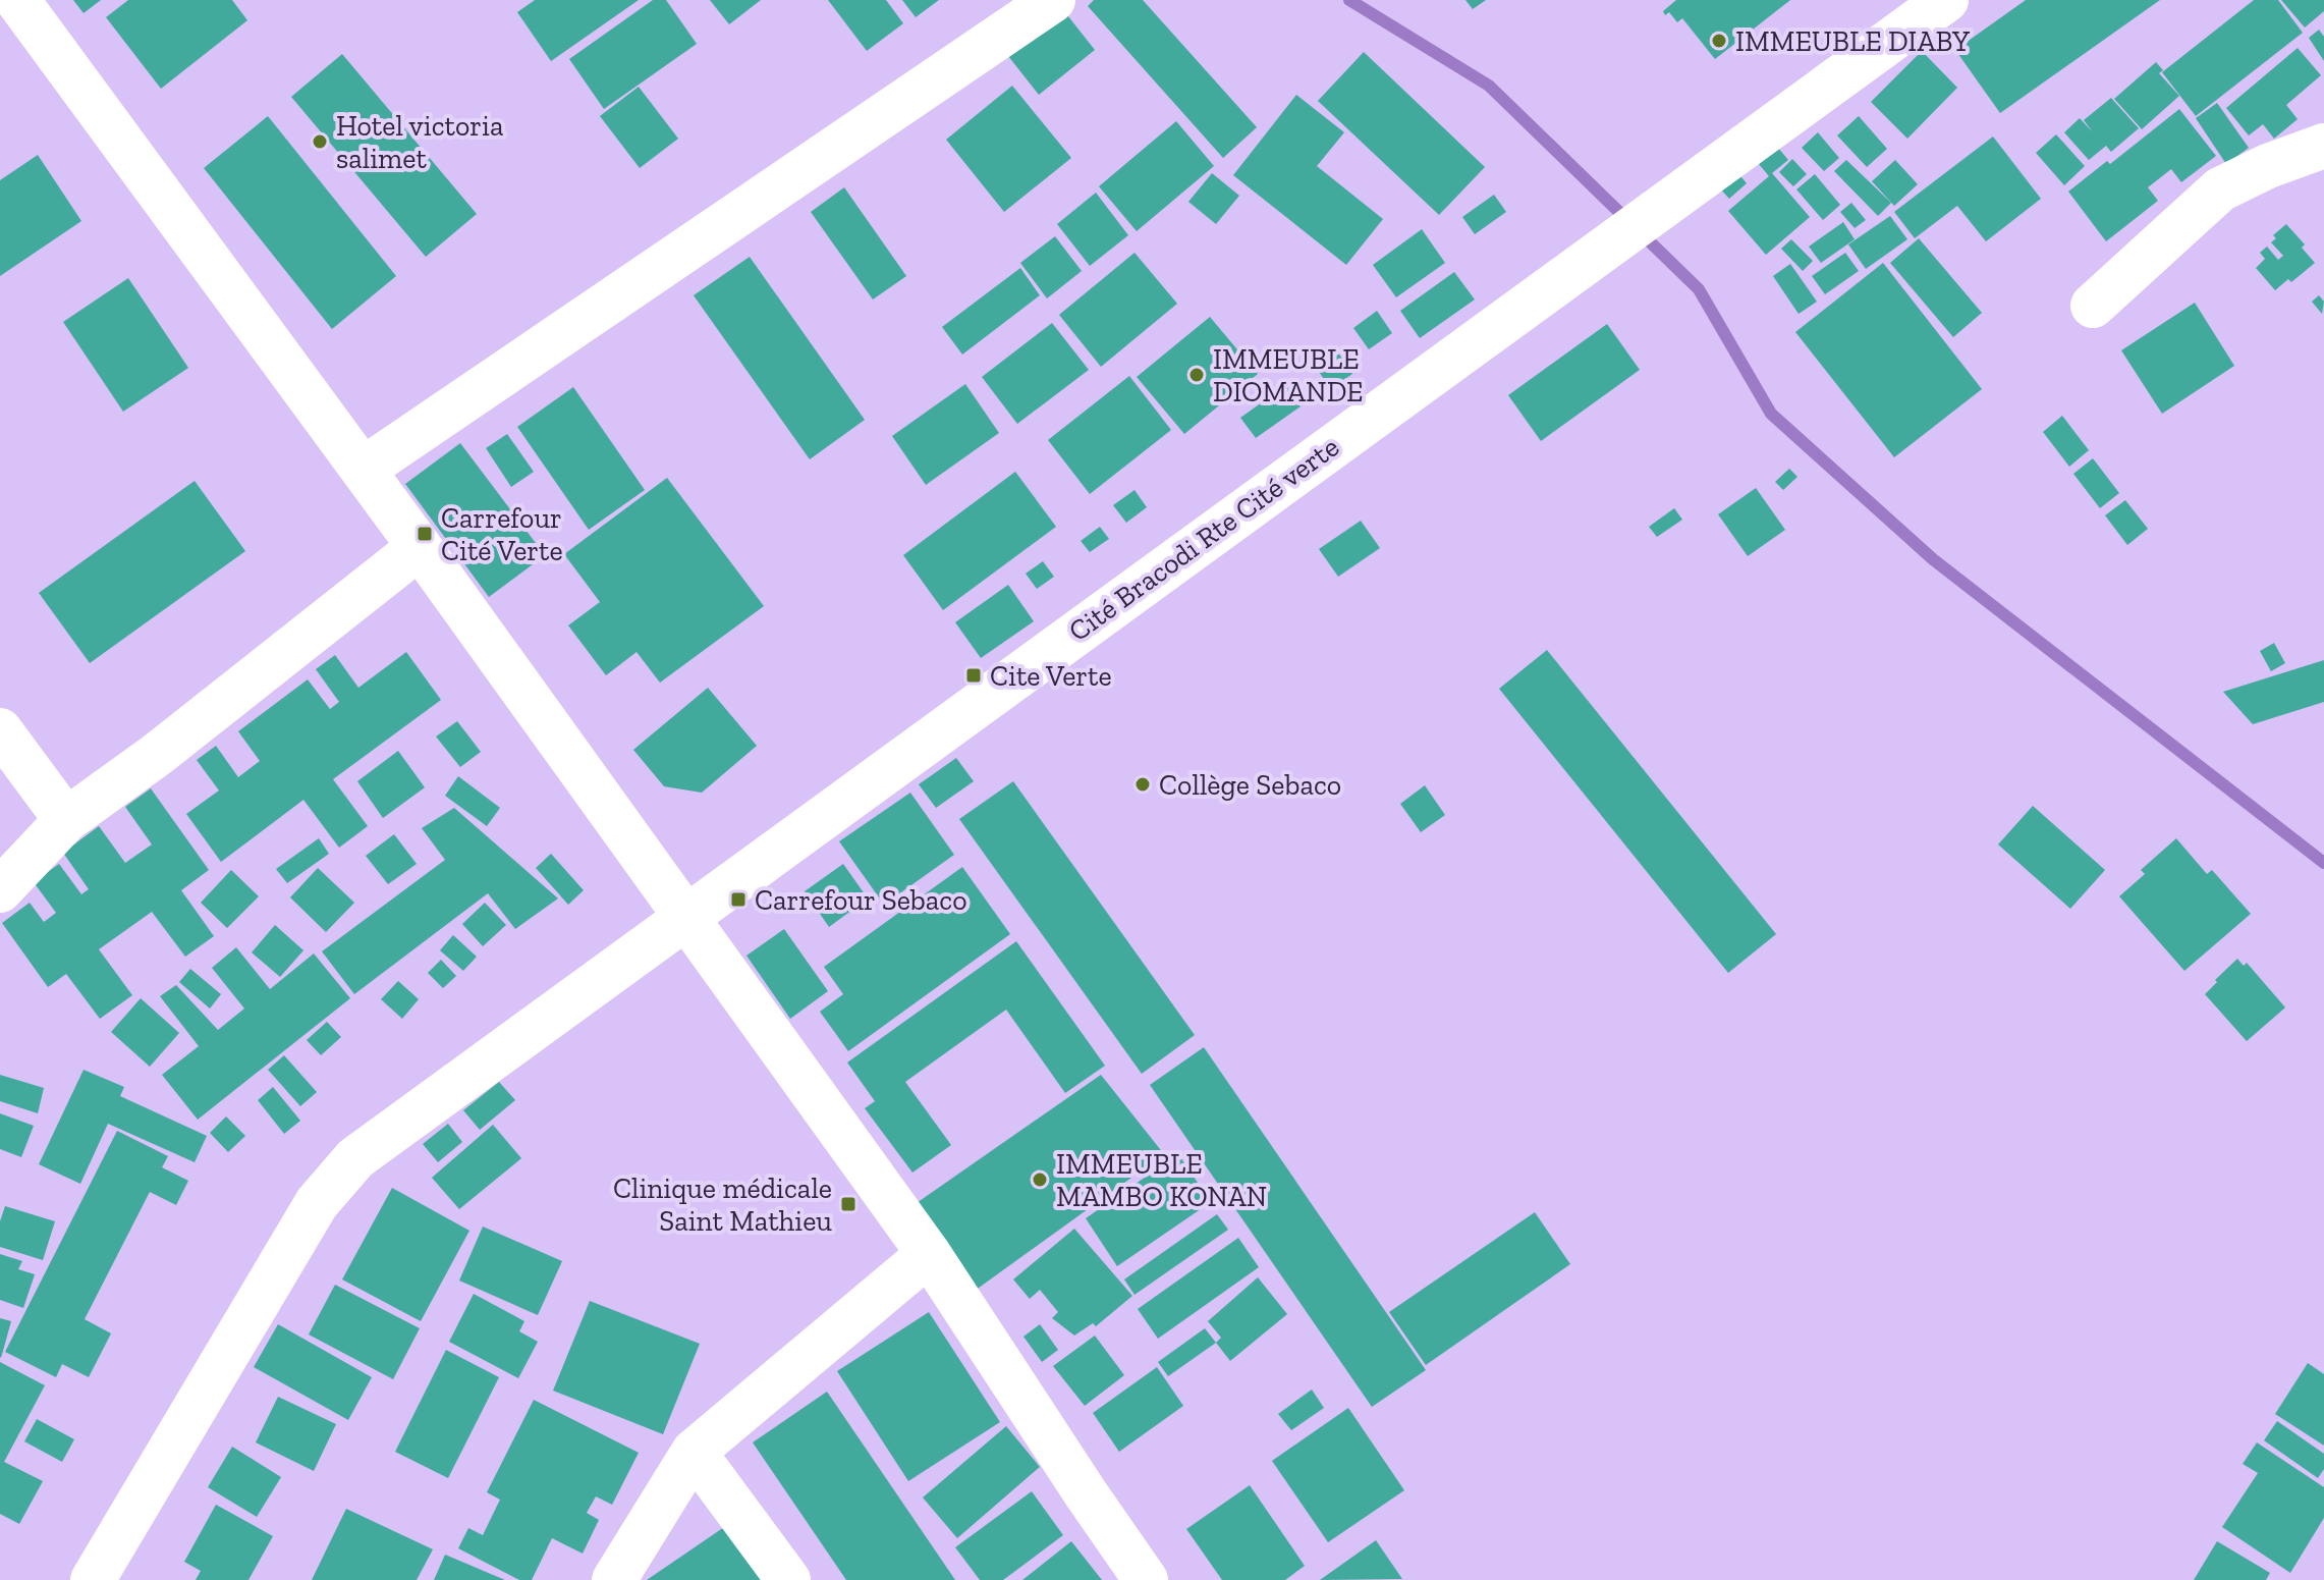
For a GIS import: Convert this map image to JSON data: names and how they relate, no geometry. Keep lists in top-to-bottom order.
{
  "streets": {
    "street": ["Cité Bracodi Rte Cité verte"]
  },
  "places": {
    "other": [
      "IMMEUBLE DIABY",
      "Hotel victoria salimet",
      "IMMEUBLE DIOMANDE",
      "Collège Sebaco",
      "IMMEUBLE MAMBO KONAN"
    ],
    "transit": [
      "Carrefour Cité Verte",
      "Cite Verte",
      "Carrefour Sebaco",
      "Clinique médicale Saint Mathieu"
    ]
  }
}
